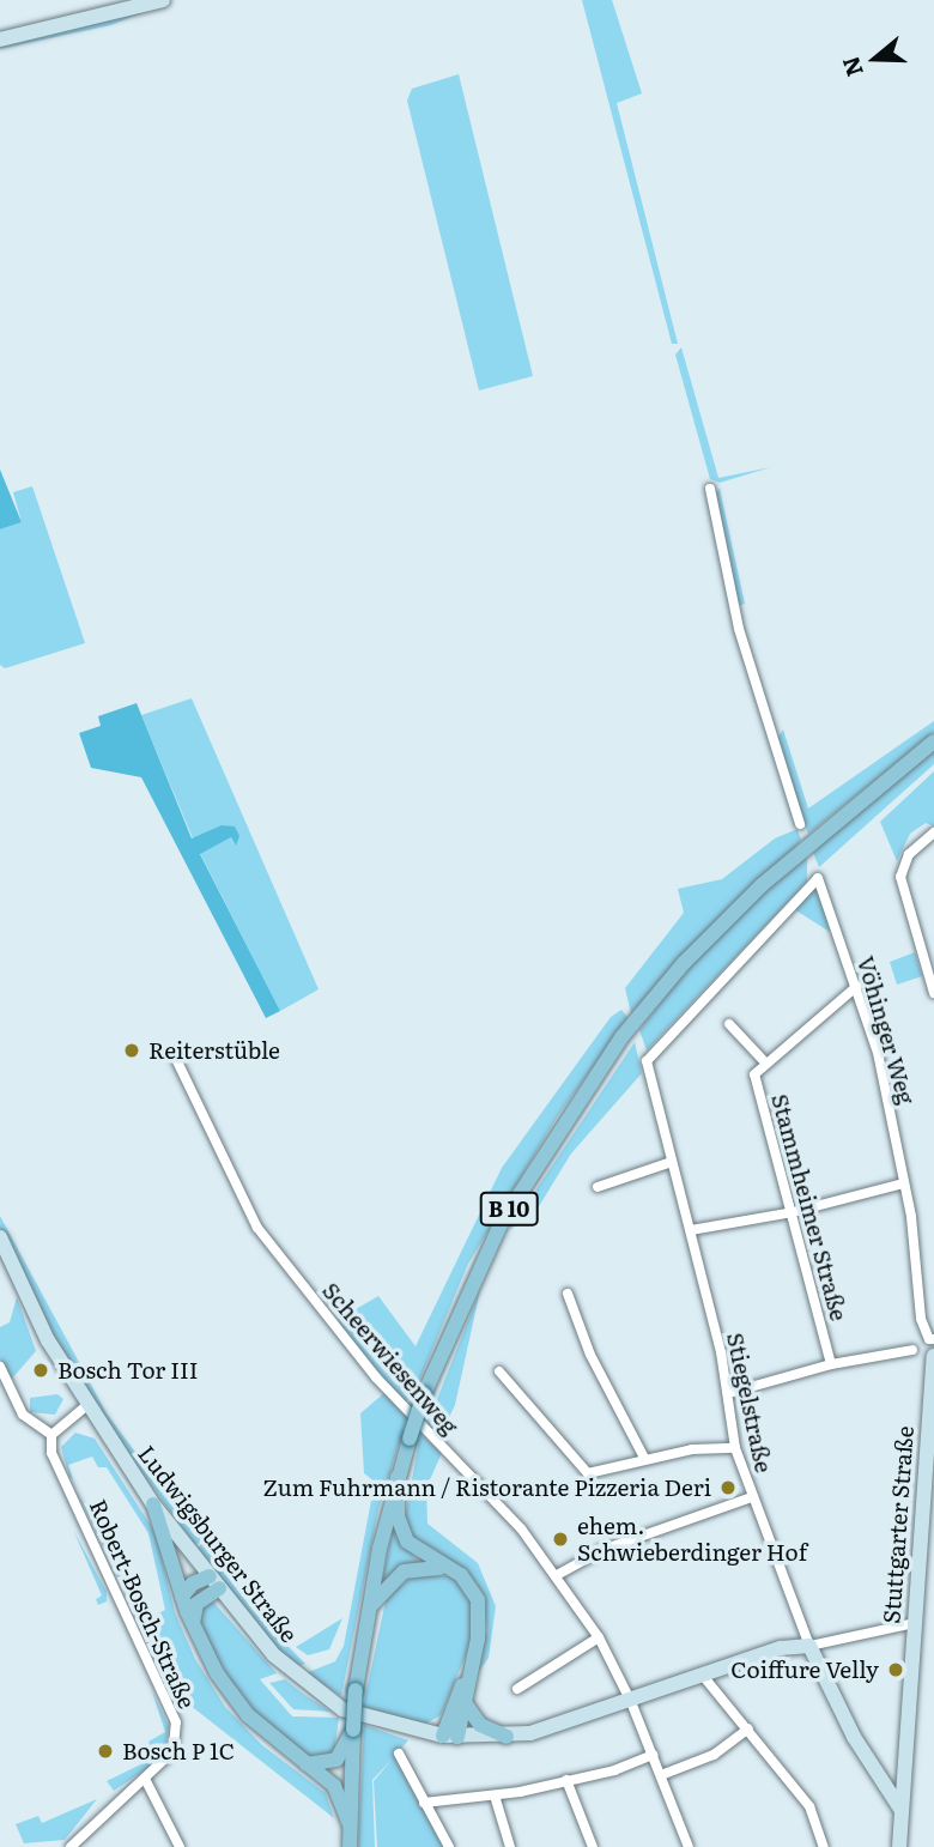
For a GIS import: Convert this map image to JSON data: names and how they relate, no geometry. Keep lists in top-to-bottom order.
{
  "streets": {
    "main road": ["B 10"],
    "street": [
      "Vöhinger Weg",
      "Stammheimer Straße",
      "Scheerwiesenweg",
      "Stiegelstraße",
      "Stuttgarter Straße",
      "Ludwigsburger Straße",
      "Robert-Bosch-Straße"
    ]
  },
  "crossings": [
    ["Vöhinger Weg", "Stammheimer Straße"],
    ["Vöhinger Weg", "Stiegelstraße"],
    ["Scheerwiesenweg", "Ludwigsburger Straße"],
    ["Stiegelstraße", "Ludwigsburger Straße"]
  ],
  "places": [
    "Reiterstüble",
    "Bosch Tor III",
    "Zum Fuhrmann / Ristorante Pizzeria Deri",
    "ehem. Schwieberdinger Hof",
    "Coiffure Velly",
    "Bosch P 1C"
  ],
  "north": "left"
}
